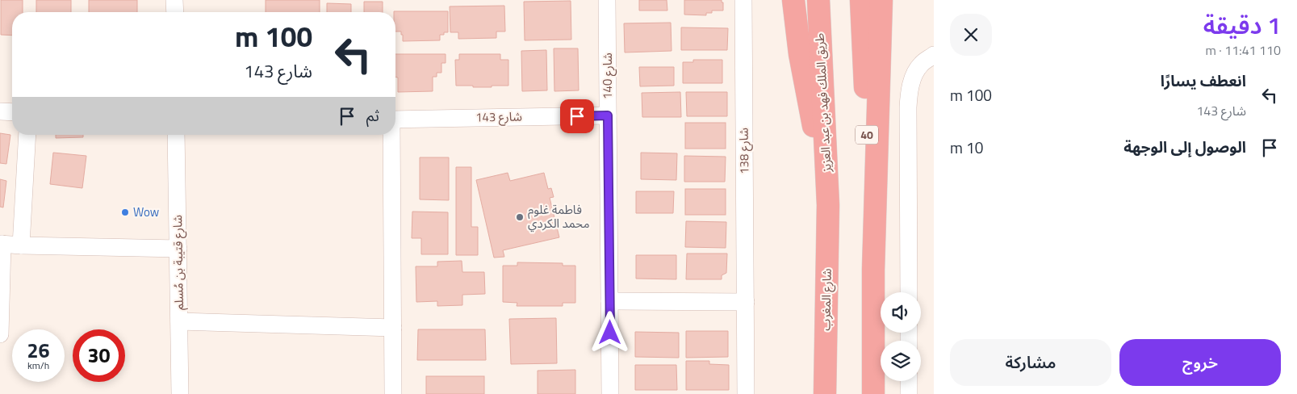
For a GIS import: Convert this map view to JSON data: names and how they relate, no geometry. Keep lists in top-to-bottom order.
{
  "streets": {
    "highway": ["طريق الملك فهد بن عبد العزيز", "40", "شارع المغرب"],
    "street": [
      "شارع 140",
      "شارع 143",
      "شارع 138",
      "شارع قتيبة بن مُسلم"
    ]
  },
  "crossings": [
    ["شارع 140", "شارع 143"],
    ["طريق الملك فهد بن عبد العزيز", "شارع المغرب"]
  ],
  "places": ["Wow", "فاطمة غلوم محمد الكردي"],
  "page": {
    "heading": ["1 دقيقة", "110 m · 11:41"],
    "turn": ["100 m", "شارع 143"],
    "list": [
      {
        "name": "انعطف يسارًا",
        "note": "شارع 143",
        "value": "100 m"
      },
      {
        "name": "الوصول إلى الوجهة",
        "value": "10 m"
      }
    ],
    "then": "ثم",
    "speed": "26 km/h",
    "limit": "30",
    "buttons": ["خروج", "مشاركة"]
  }
}
